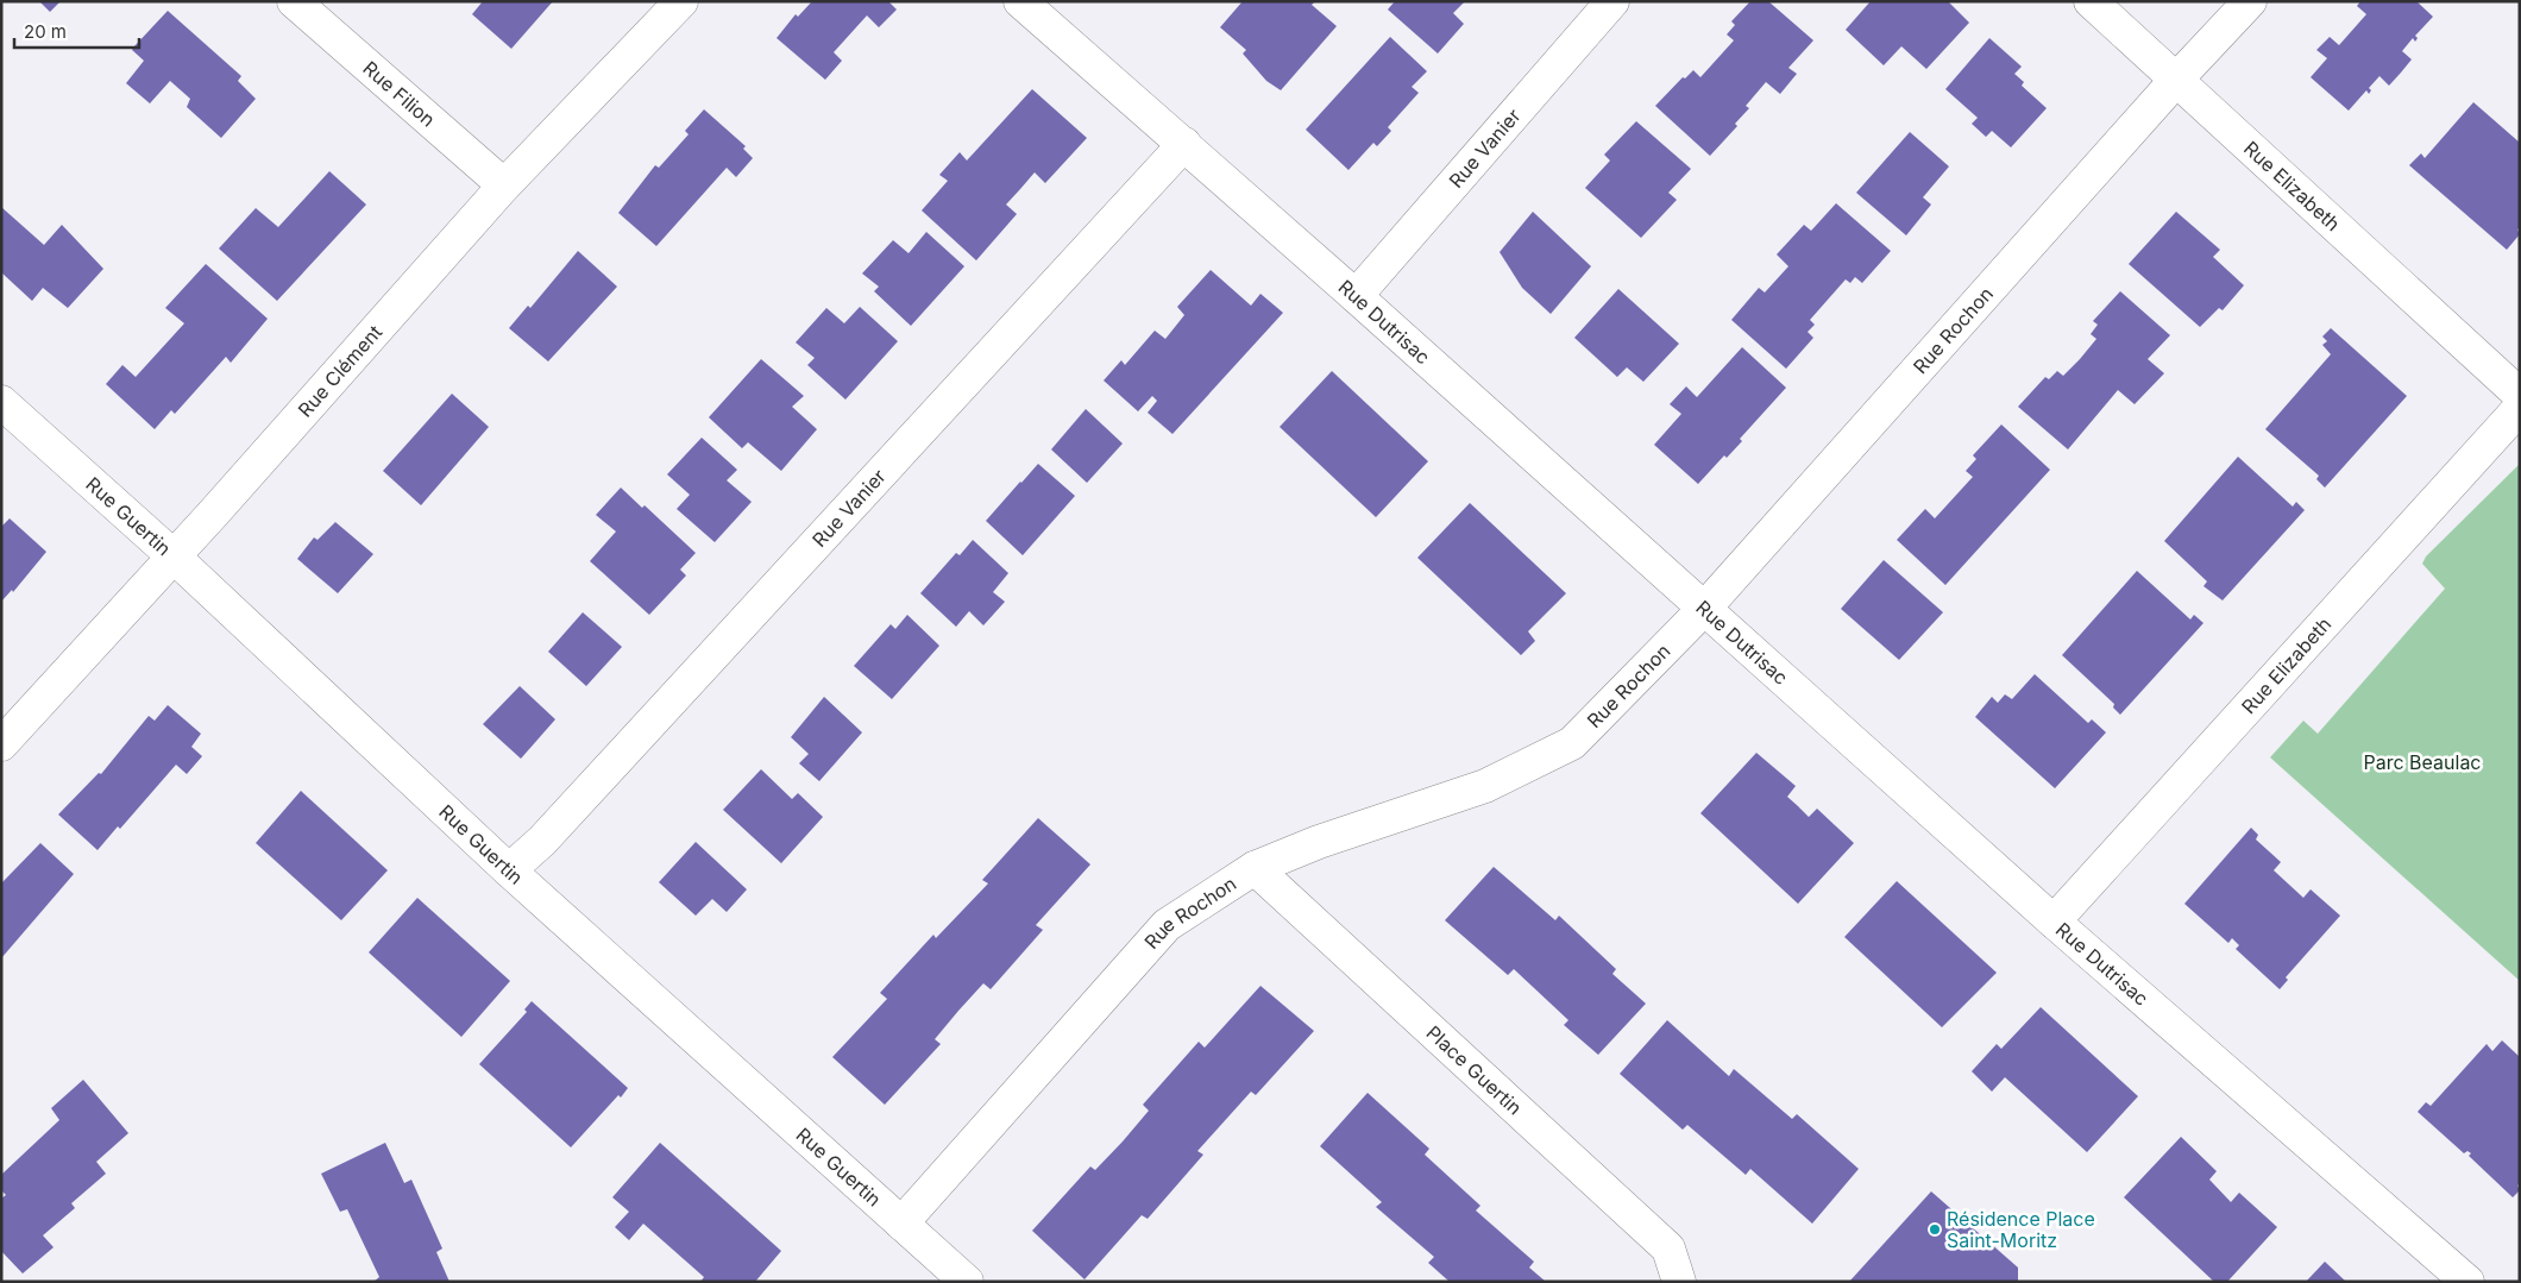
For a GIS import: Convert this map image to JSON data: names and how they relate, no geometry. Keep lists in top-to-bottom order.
{
  "streets": {
    "street": [
      "Rue Filion",
      "Rue Vanier",
      "Rue Elizabeth",
      "Rue Dutrisac",
      "Rue Rochon",
      "Rue Clément",
      "Rue Guertin",
      "Place Guertin"
    ]
  },
  "crossings": [
    ["Rue Filion", "Rue Clément"],
    ["Rue Vanier", "Rue Dutrisac"],
    ["Rue Vanier", "Rue Guertin"],
    ["Rue Elizabeth", "Rue Dutrisac"],
    ["Rue Elizabeth", "Rue Rochon"],
    ["Rue Dutrisac", "Rue Rochon"],
    ["Rue Rochon", "Rue Guertin"],
    ["Rue Rochon", "Place Guertin"],
    ["Rue Clément", "Rue Guertin"]
  ],
  "parks": ["Parc Beaulac"],
  "places": ["Résidence Place Saint-Moritz"],
  "scale_bar": "20 m"
}
